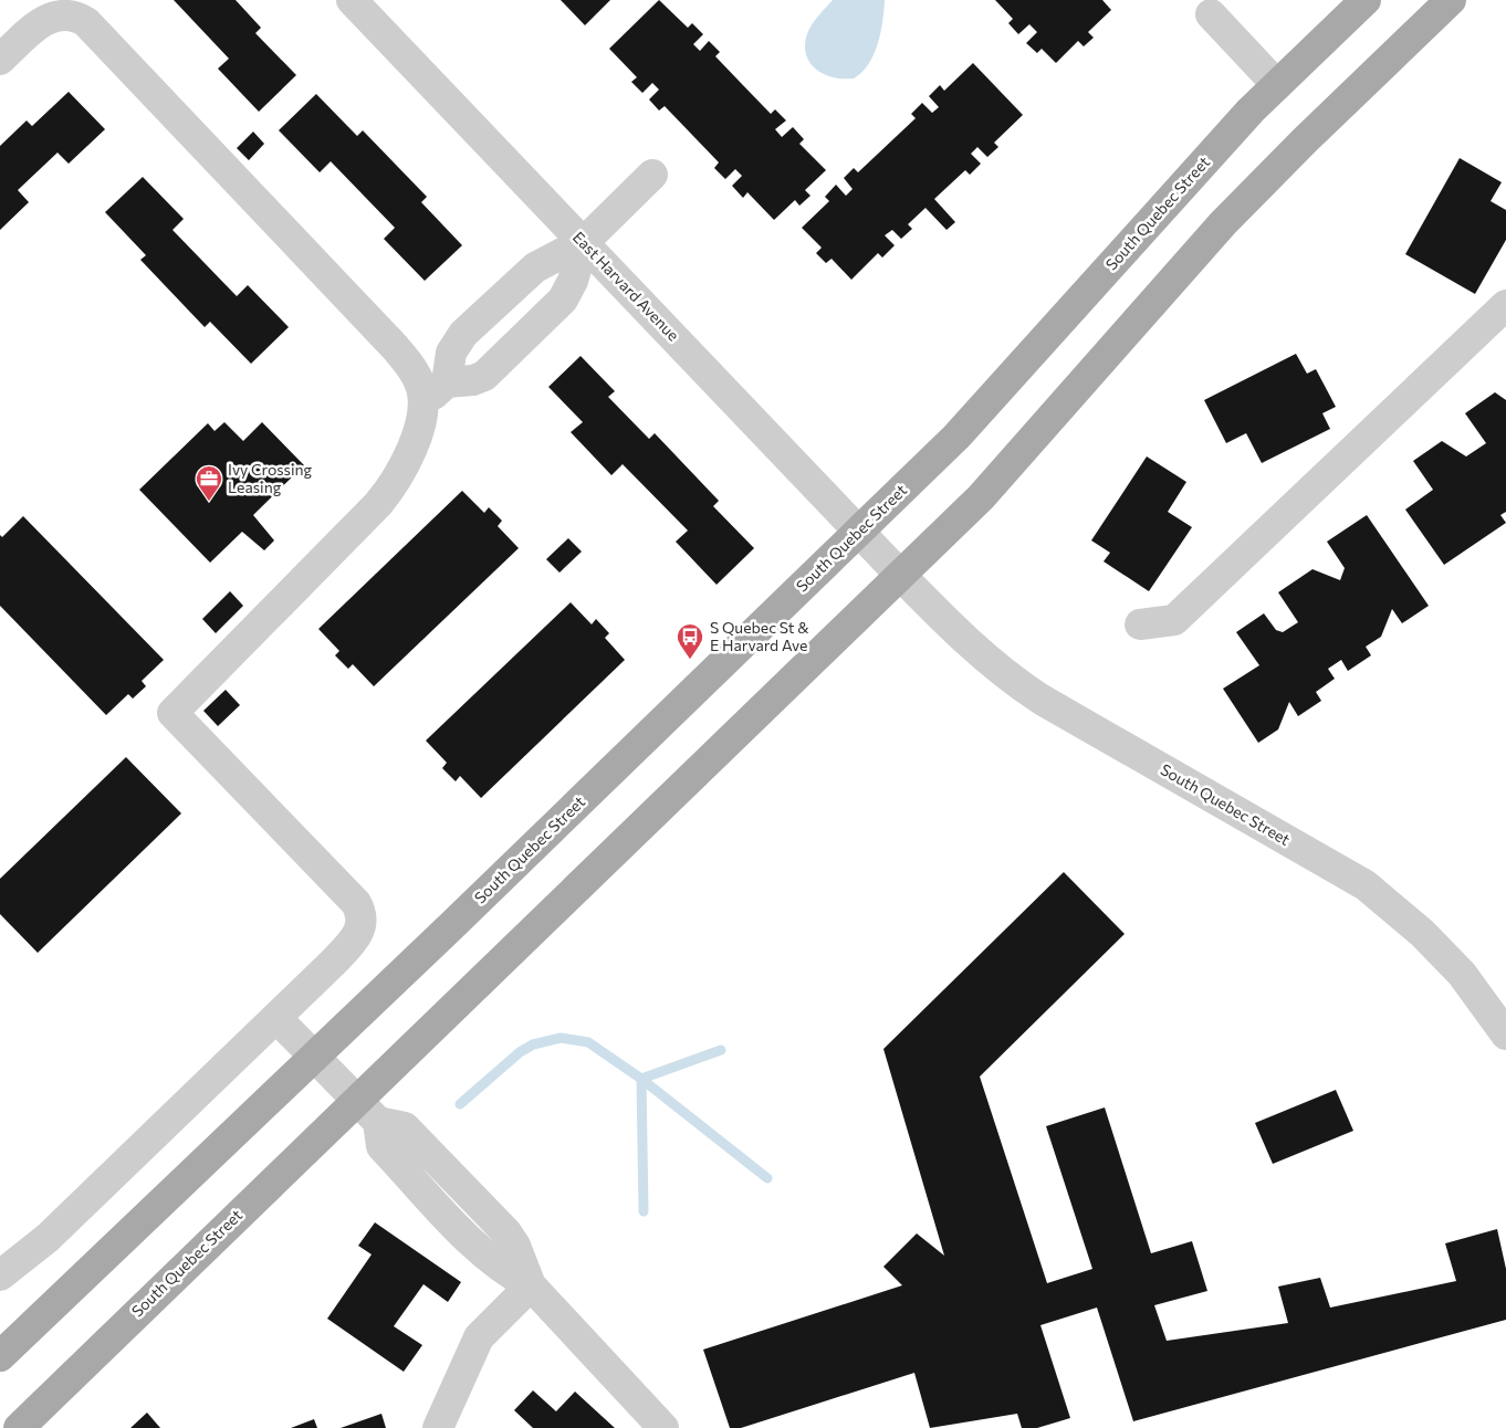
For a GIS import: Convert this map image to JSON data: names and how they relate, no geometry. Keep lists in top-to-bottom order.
{
  "streets": {
    "main road": ["South Quebec Street"],
    "street": ["East Harvard Avenue"]
  },
  "crossings": [
    ["South Quebec Street", "East Harvard Avenue"]
  ],
  "places": {
    "office": ["Ivy Crossing Leasing"],
    "bus stop": ["S Quebec St & E Harvard Ave"]
  }
}
